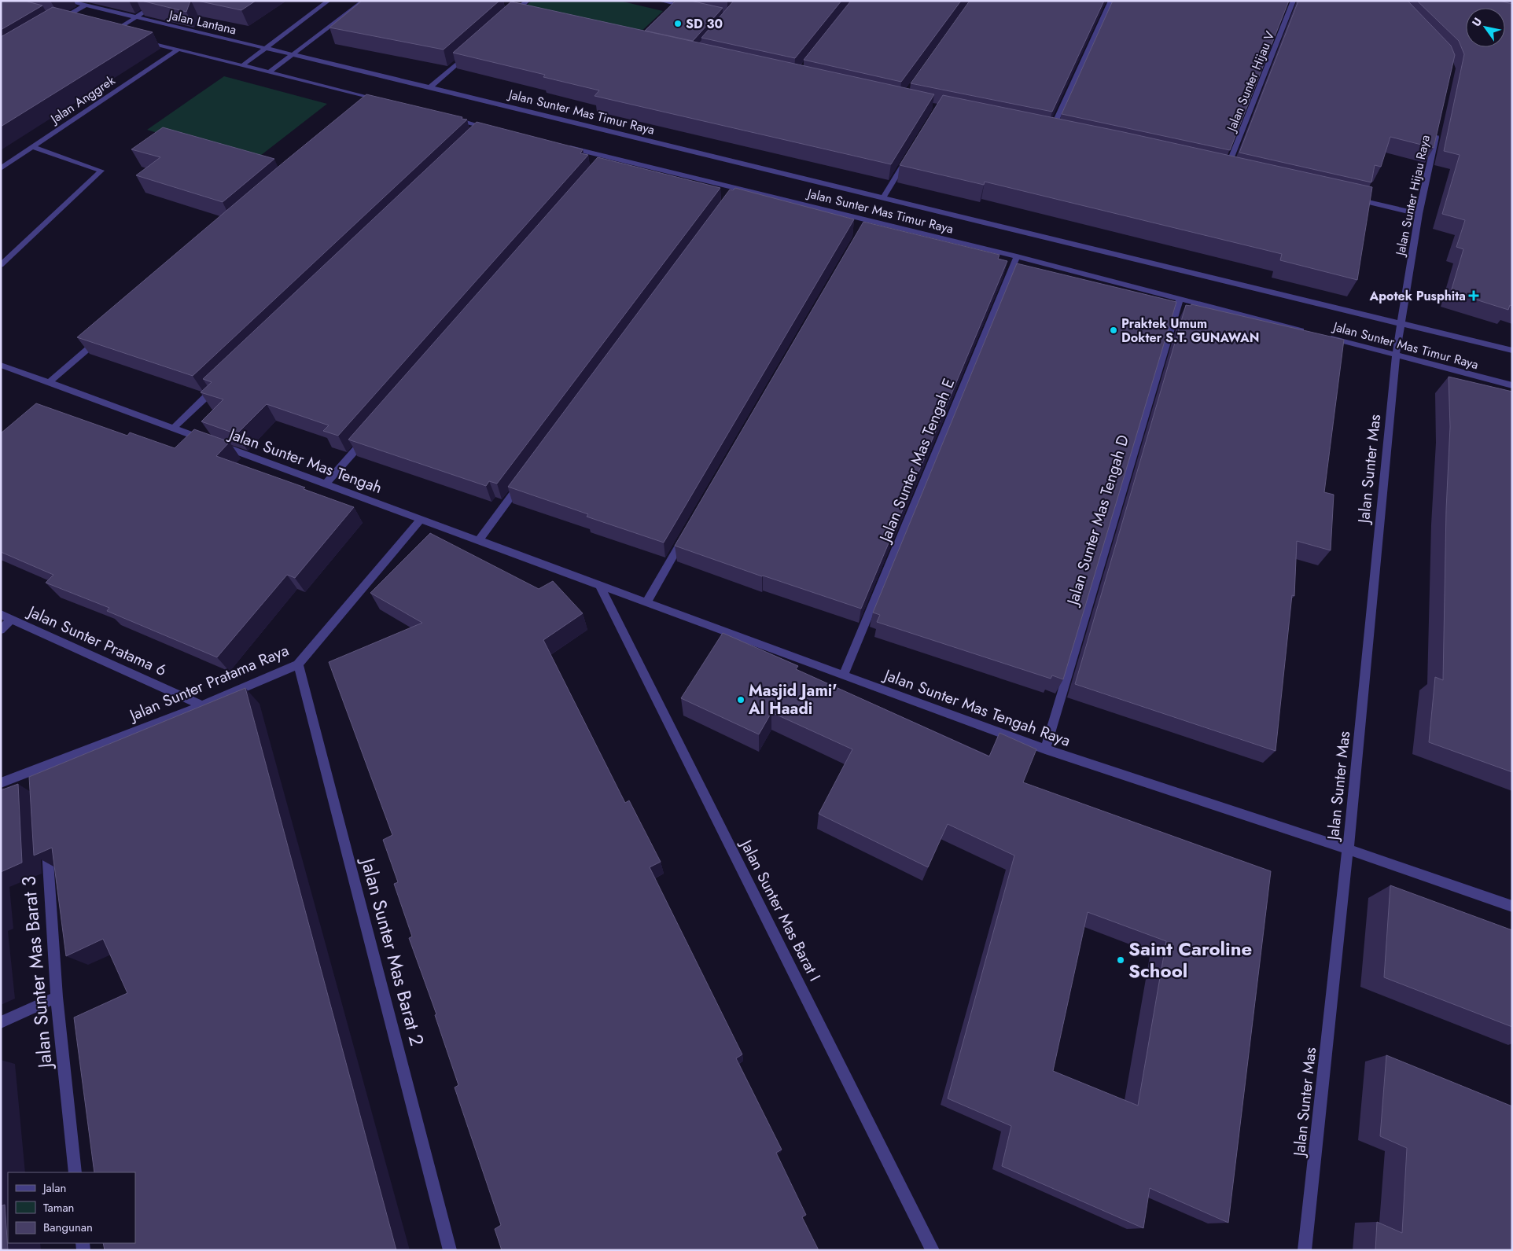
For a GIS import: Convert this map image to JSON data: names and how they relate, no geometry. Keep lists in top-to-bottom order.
{
  "streets": {
    "street": [
      "Jalan Lantana",
      "Jalan Sunter Hijau V",
      "Jalan Anggrek",
      "Jalan Sunter Mas Timur Raya",
      "Jalan Sunter Hijau Raya",
      "Jalan Sunter Mas Tengah E",
      "Jalan Sunter Mas Tengah",
      "Jalan Sunter Mas",
      "Jalan Sunter Mas Tengah D",
      "Jalan Sunter Pratama 6",
      "Jalan Sunter Pratama Raya",
      "Jalan Sunter Mas Tengah Raya",
      "Jalan Sunter Mas Barat I",
      "Jalan Sunter Mas Barat 2",
      "Jalan Sunter Mas Barat 3"
    ]
  },
  "crossings": [
    ["Jalan Lantana", "Jalan Sunter Mas Timur Raya"],
    ["Jalan Sunter Mas Timur Raya", "Jalan Sunter Hijau Raya"],
    ["Jalan Sunter Mas Timur Raya", "Jalan Sunter Mas Tengah E"],
    ["Jalan Sunter Mas Timur Raya", "Jalan Sunter Mas"],
    ["Jalan Sunter Mas Timur Raya", "Jalan Sunter Mas Tengah D"],
    ["Jalan Sunter Hijau Raya", "Jalan Sunter Mas"],
    ["Jalan Sunter Mas Tengah E", "Jalan Sunter Mas Tengah Raya"],
    ["Jalan Sunter Mas Tengah", "Jalan Sunter Pratama Raya"],
    ["Jalan Sunter Mas Tengah", "Jalan Sunter Mas Tengah Raya"],
    ["Jalan Sunter Mas Tengah", "Jalan Sunter Mas Barat I"],
    ["Jalan Sunter Mas", "Jalan Sunter Mas Tengah Raya"],
    ["Jalan Sunter Mas Tengah D", "Jalan Sunter Mas Tengah Raya"],
    ["Jalan Sunter Pratama 6", "Jalan Sunter Pratama Raya"],
    ["Jalan Sunter Pratama Raya", "Jalan Sunter Mas Barat 2"],
    ["Jalan Sunter Mas Tengah Raya", "Jalan Sunter Mas Barat I"]
  ],
  "places": {
    "other": [
      "SD 30",
      "Praktek Umum Dokter S.T. GUNAWAN",
      "Masjid Jami' Al Haadi",
      "Saint Caroline School"
    ],
    "health": ["Apotek Pusphita"]
  },
  "legend": ["Jalan", "Taman", "Bangunan"],
  "north": "top left"
}
